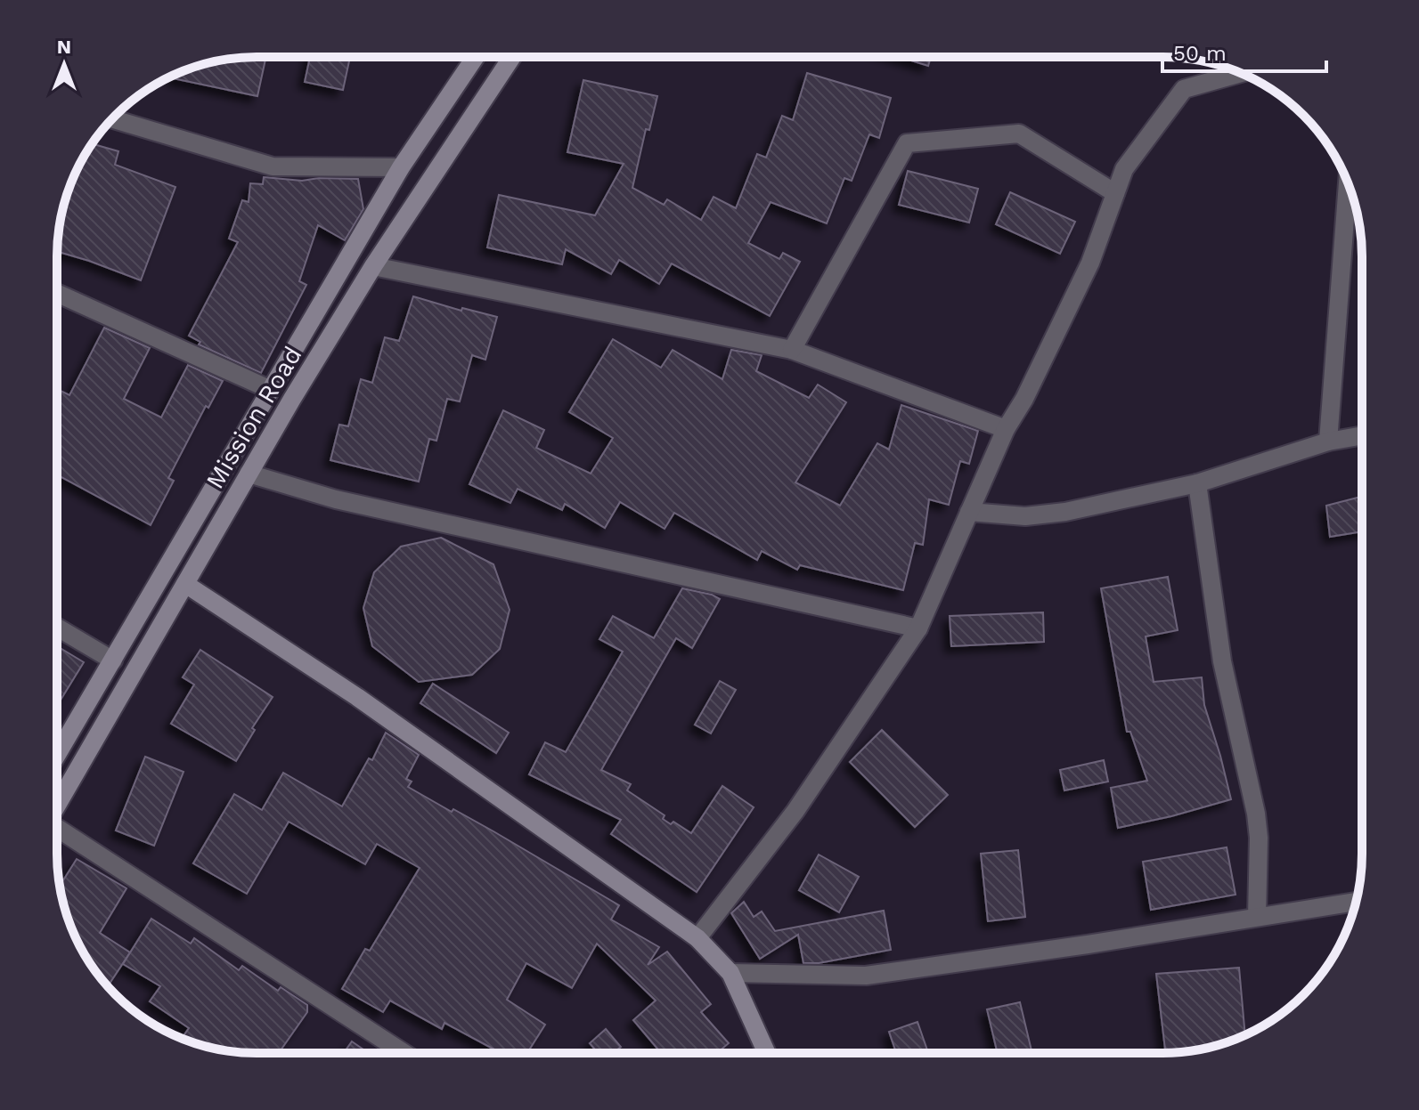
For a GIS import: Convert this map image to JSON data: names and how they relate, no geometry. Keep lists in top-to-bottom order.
{
  "streets": {
    "street": ["Mission Road"]
  },
  "scale_bar": "50 m",
  "north": "top"
}
